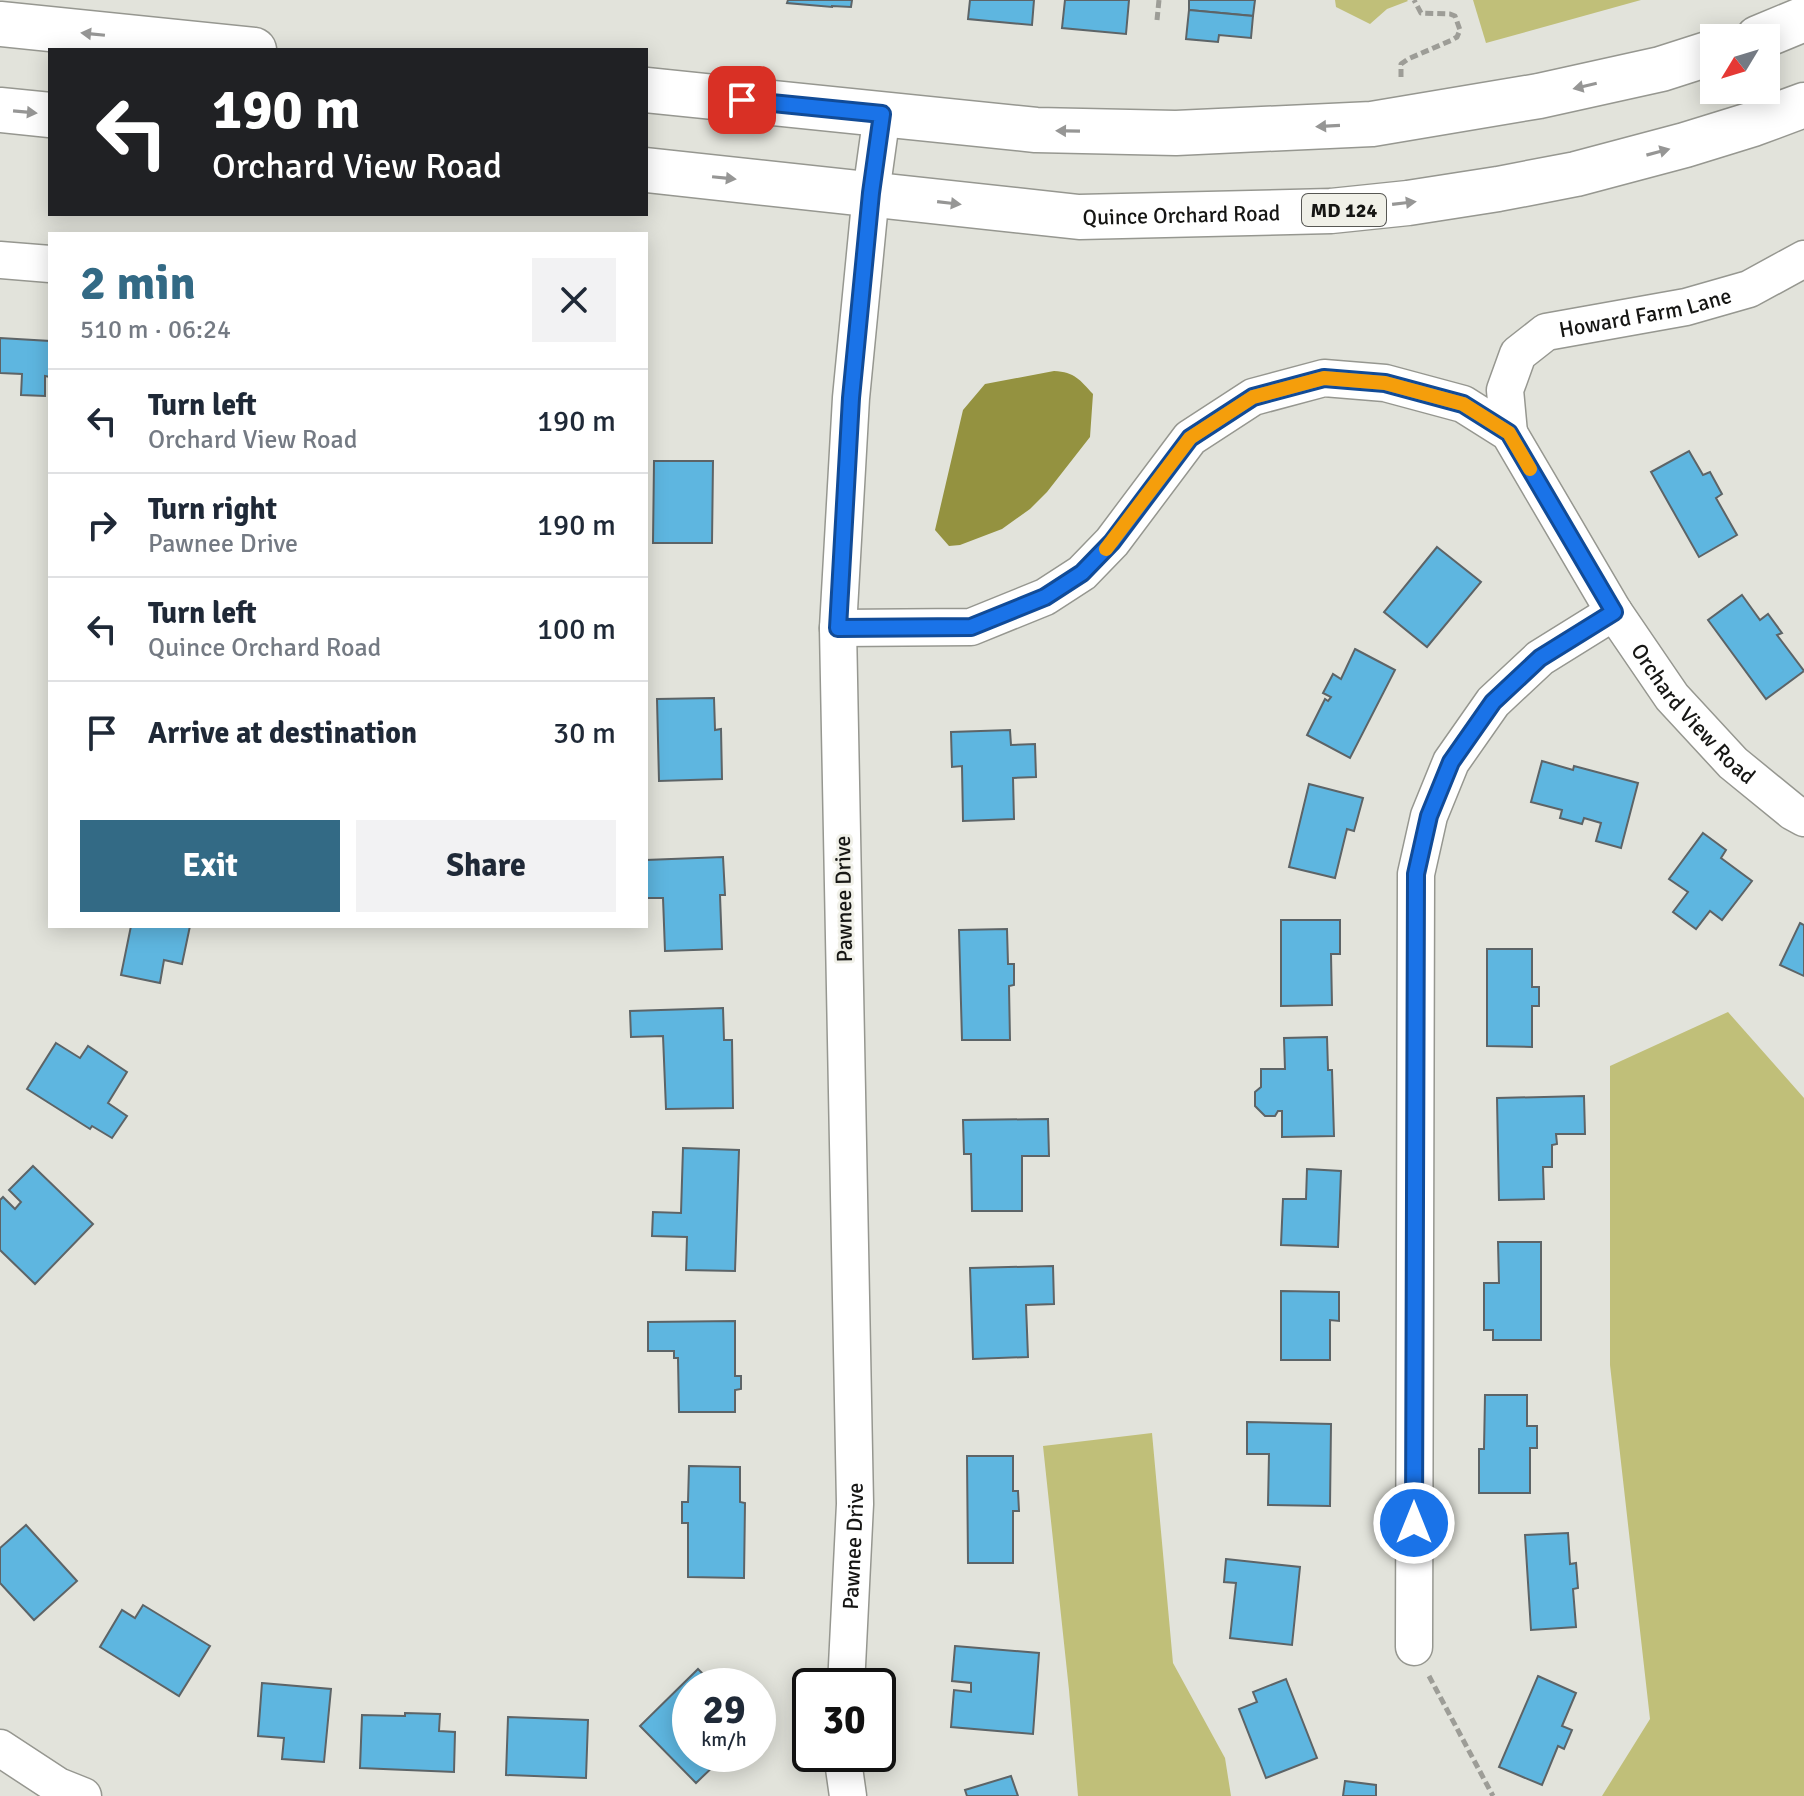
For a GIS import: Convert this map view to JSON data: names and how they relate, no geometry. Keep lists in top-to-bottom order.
{
  "streets": {
    "main road": ["MD 124", "Quince Orchard Road"],
    "street": ["Howard Farm Lane", "Orchard View Road", "Pawnee Drive"]
  },
  "crossings": [
    ["Quince Orchard Road", "Pawnee Drive"],
    ["Howard Farm Lane", "Orchard View Road"],
    ["Orchard View Road", "Pawnee Drive"]
  ],
  "north": "bottom left",
  "page": {
    "turn": ["190 m", "Orchard View Road"],
    "heading": ["2 min", "510 m · 06:24"],
    "list": [
      {
        "name": "Turn left",
        "note": "Orchard View Road",
        "value": "190 m"
      },
      {
        "name": "Turn right",
        "note": "Pawnee Drive",
        "value": "190 m"
      },
      {
        "name": "Turn left",
        "note": "Quince Orchard Road",
        "value": "100 m"
      },
      {
        "name": "Arrive at destination",
        "value": "30 m"
      }
    ],
    "buttons": ["Exit", "Share"],
    "speed": "29 km/h",
    "limit": "30"
  }
}
